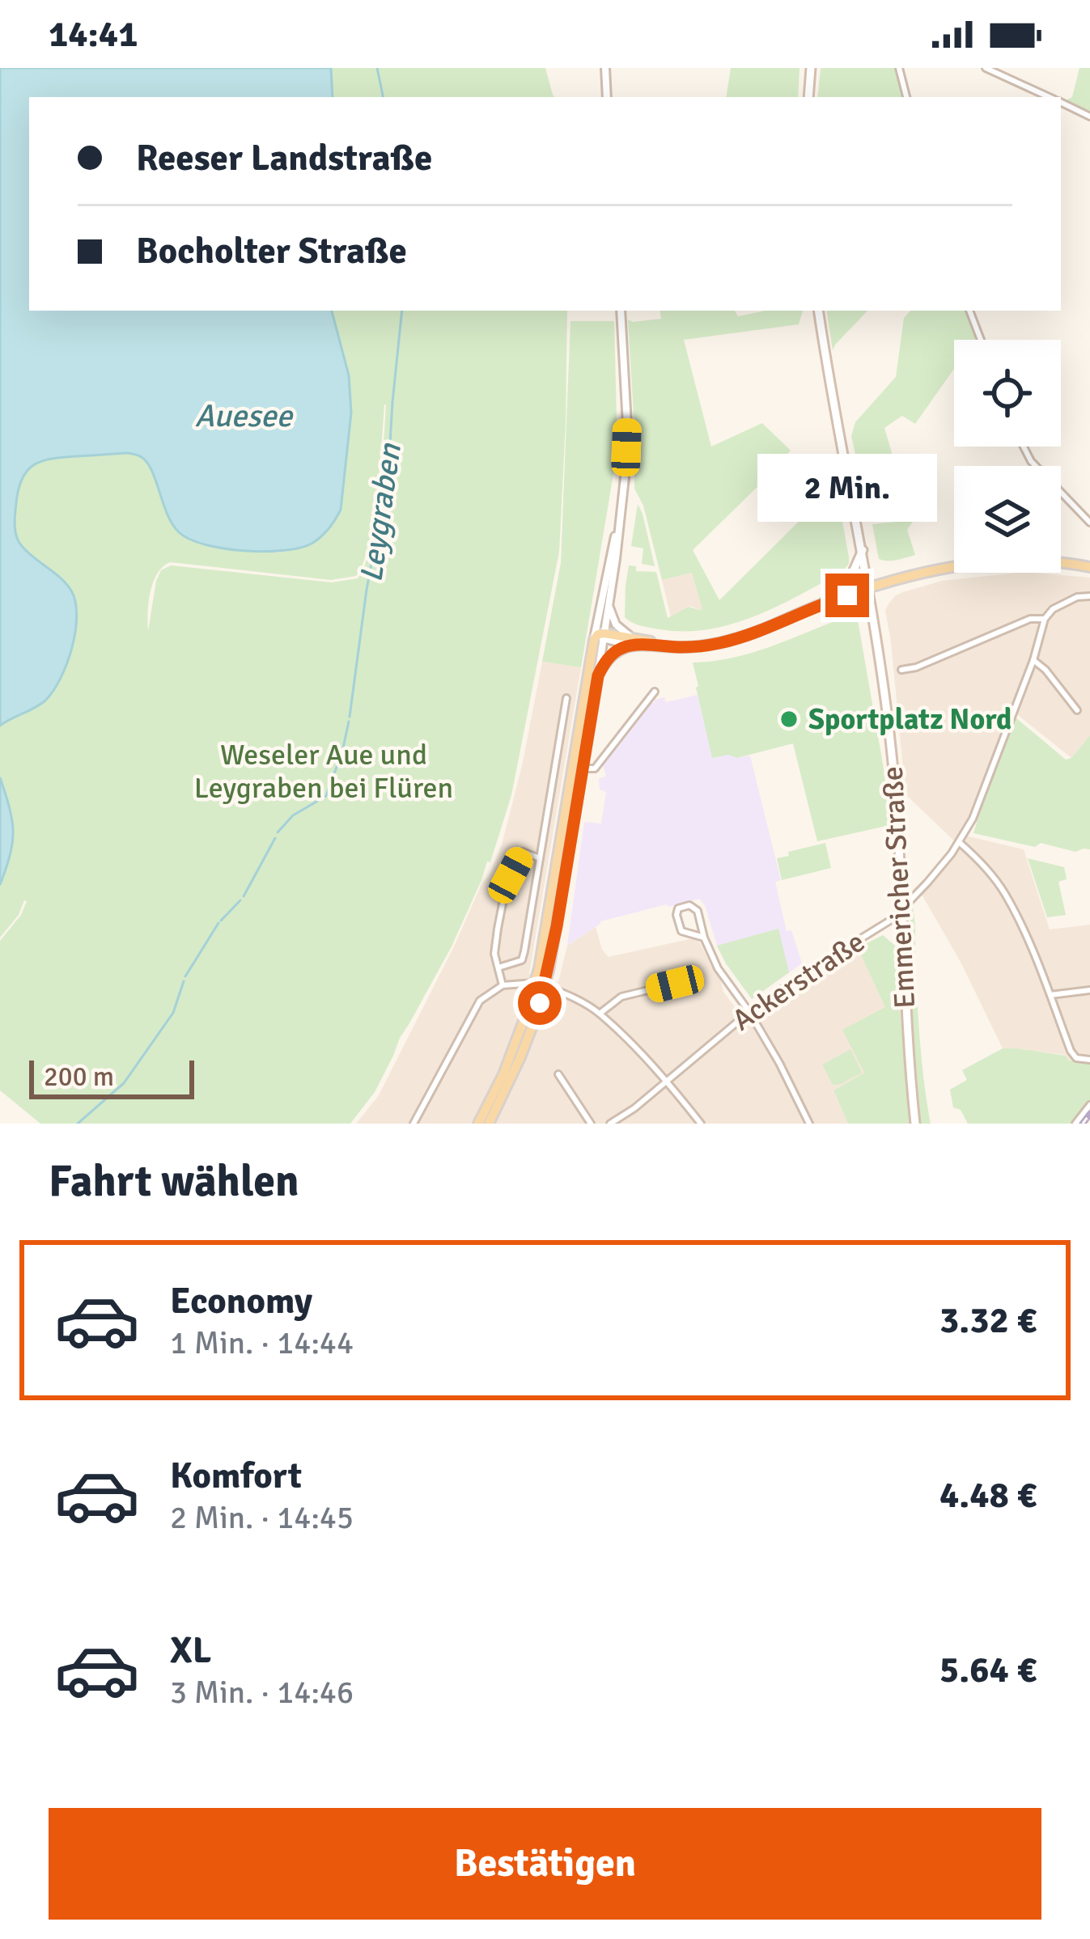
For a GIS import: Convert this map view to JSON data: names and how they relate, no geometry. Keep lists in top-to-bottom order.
{
  "streets": {
    "main road": ["Emmericher Straße"],
    "street": ["Ackerstraße"]
  },
  "crossings": [
    ["Emmericher Straße", "Ackerstraße"]
  ],
  "water": ["Auesee", "Leygraben"],
  "parks": ["Weseler Aue und Leygraben bei Flüren"],
  "places": ["Sportplatz Nord"],
  "scale_bar": "200 m",
  "page": {
    "status": "14:41",
    "banner": ["Reeser Landstraße", "Bocholter Straße"],
    "bubble": "2 Min.",
    "scale": "200 m",
    "heading": "Fahrt wählen",
    "list": [
      {
        "name": "Economy",
        "note": "1 Min. · 14:44",
        "value": "3.32 €"
      },
      {
        "name": "Komfort",
        "note": "2 Min. · 14:45",
        "value": "4.48 €"
      },
      {
        "name": "XL",
        "note": "3 Min. · 14:46",
        "value": "5.64 €"
      }
    ],
    "buttons": "Bestätigen"
  }
}
